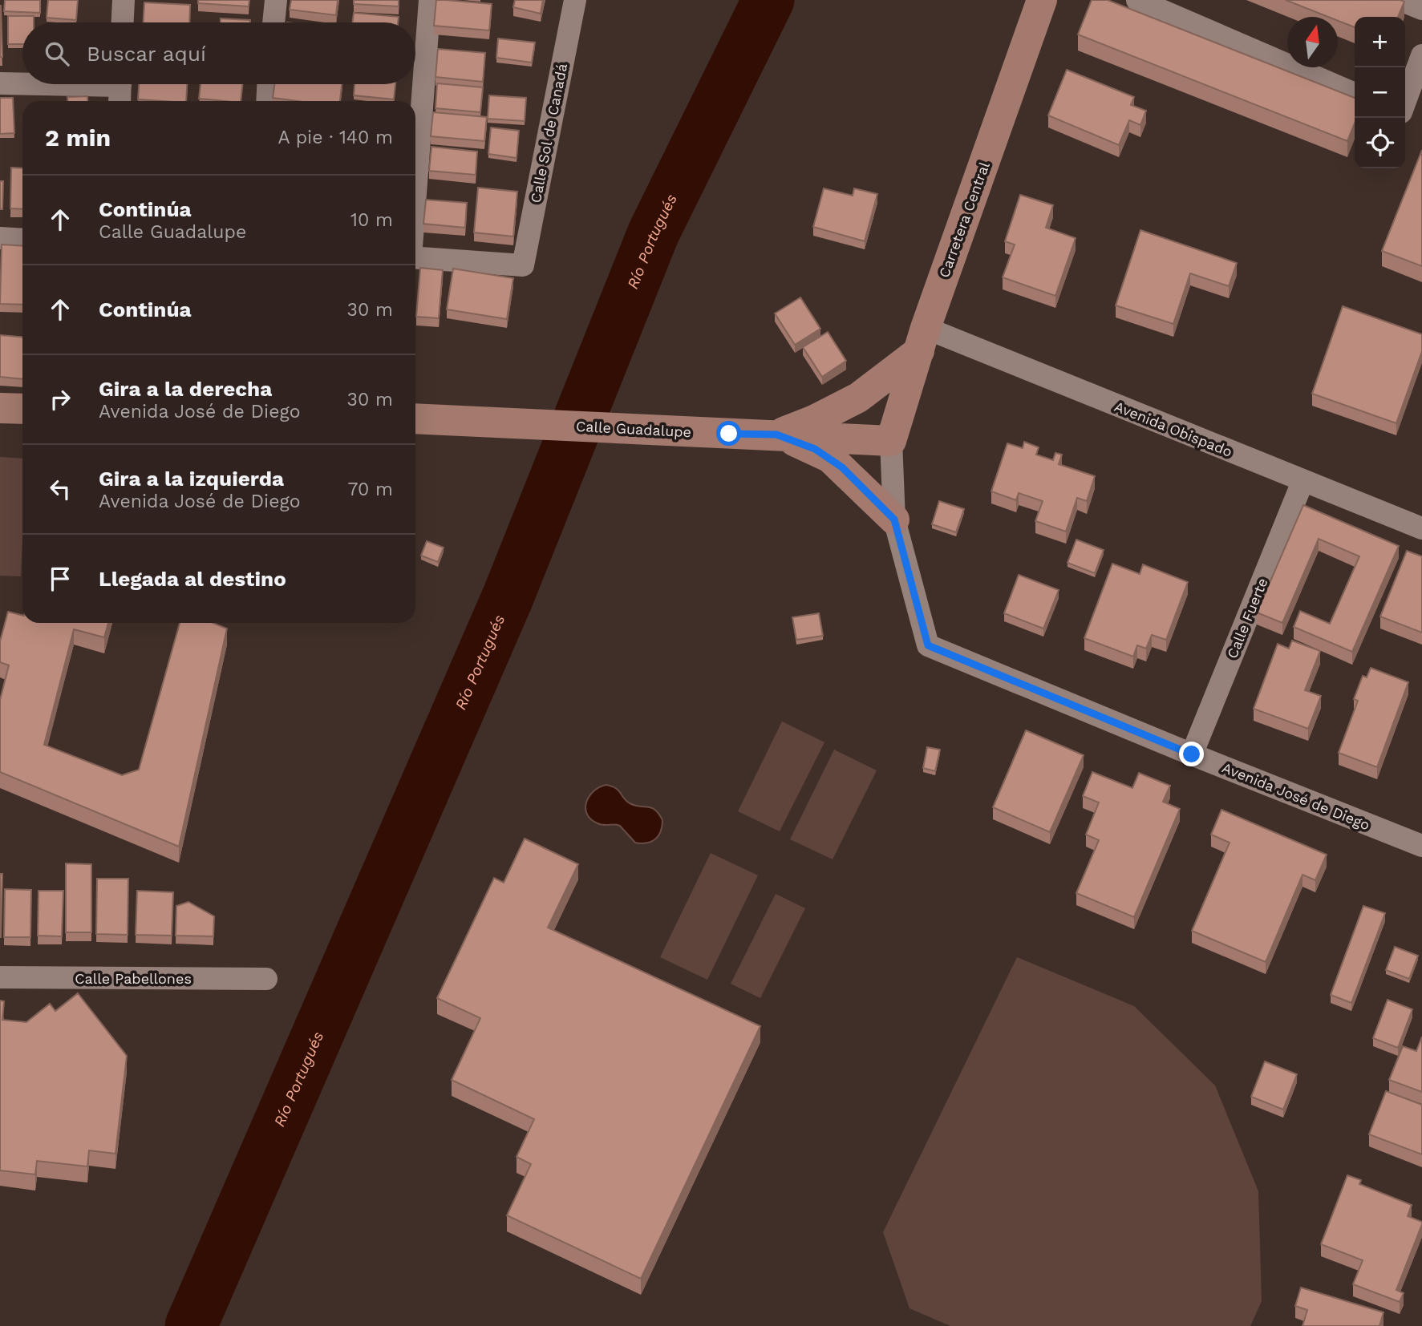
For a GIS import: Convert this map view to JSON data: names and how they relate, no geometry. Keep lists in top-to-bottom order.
{
  "streets": {
    "street": [
      "Calle Sol de Canadá",
      "Carretera Central",
      "Calle Guadalupe",
      "Avenida Obispado",
      "Calle Fuerte",
      "Avenida José de Diego",
      "Calle Pabellones"
    ]
  },
  "crossings": [
    ["Carretera Central", "Calle Guadalupe"],
    ["Carretera Central", "Avenida Obispado"],
    ["Carretera Central", "Avenida José de Diego"],
    ["Calle Guadalupe", "Avenida José de Diego"],
    ["Avenida Obispado", "Calle Fuerte"],
    ["Calle Fuerte", "Avenida José de Diego"]
  ],
  "water": ["Río Portugués"],
  "north": "top",
  "page": {
    "map_buttons": ["+", "−"],
    "search": "Buscar aquí",
    "heading": ["2 min", "A pie · 140 m"],
    "list": [
      ["Continúa", "Calle Guadalupe", "10 m"],
      ["Continúa", "30 m"],
      ["Gira a la derecha", "Avenida José de Diego", "30 m"],
      ["Gira a la izquierda", "Avenida José de Diego", "70 m"],
      "Llegada al destino"
    ]
  }
}
